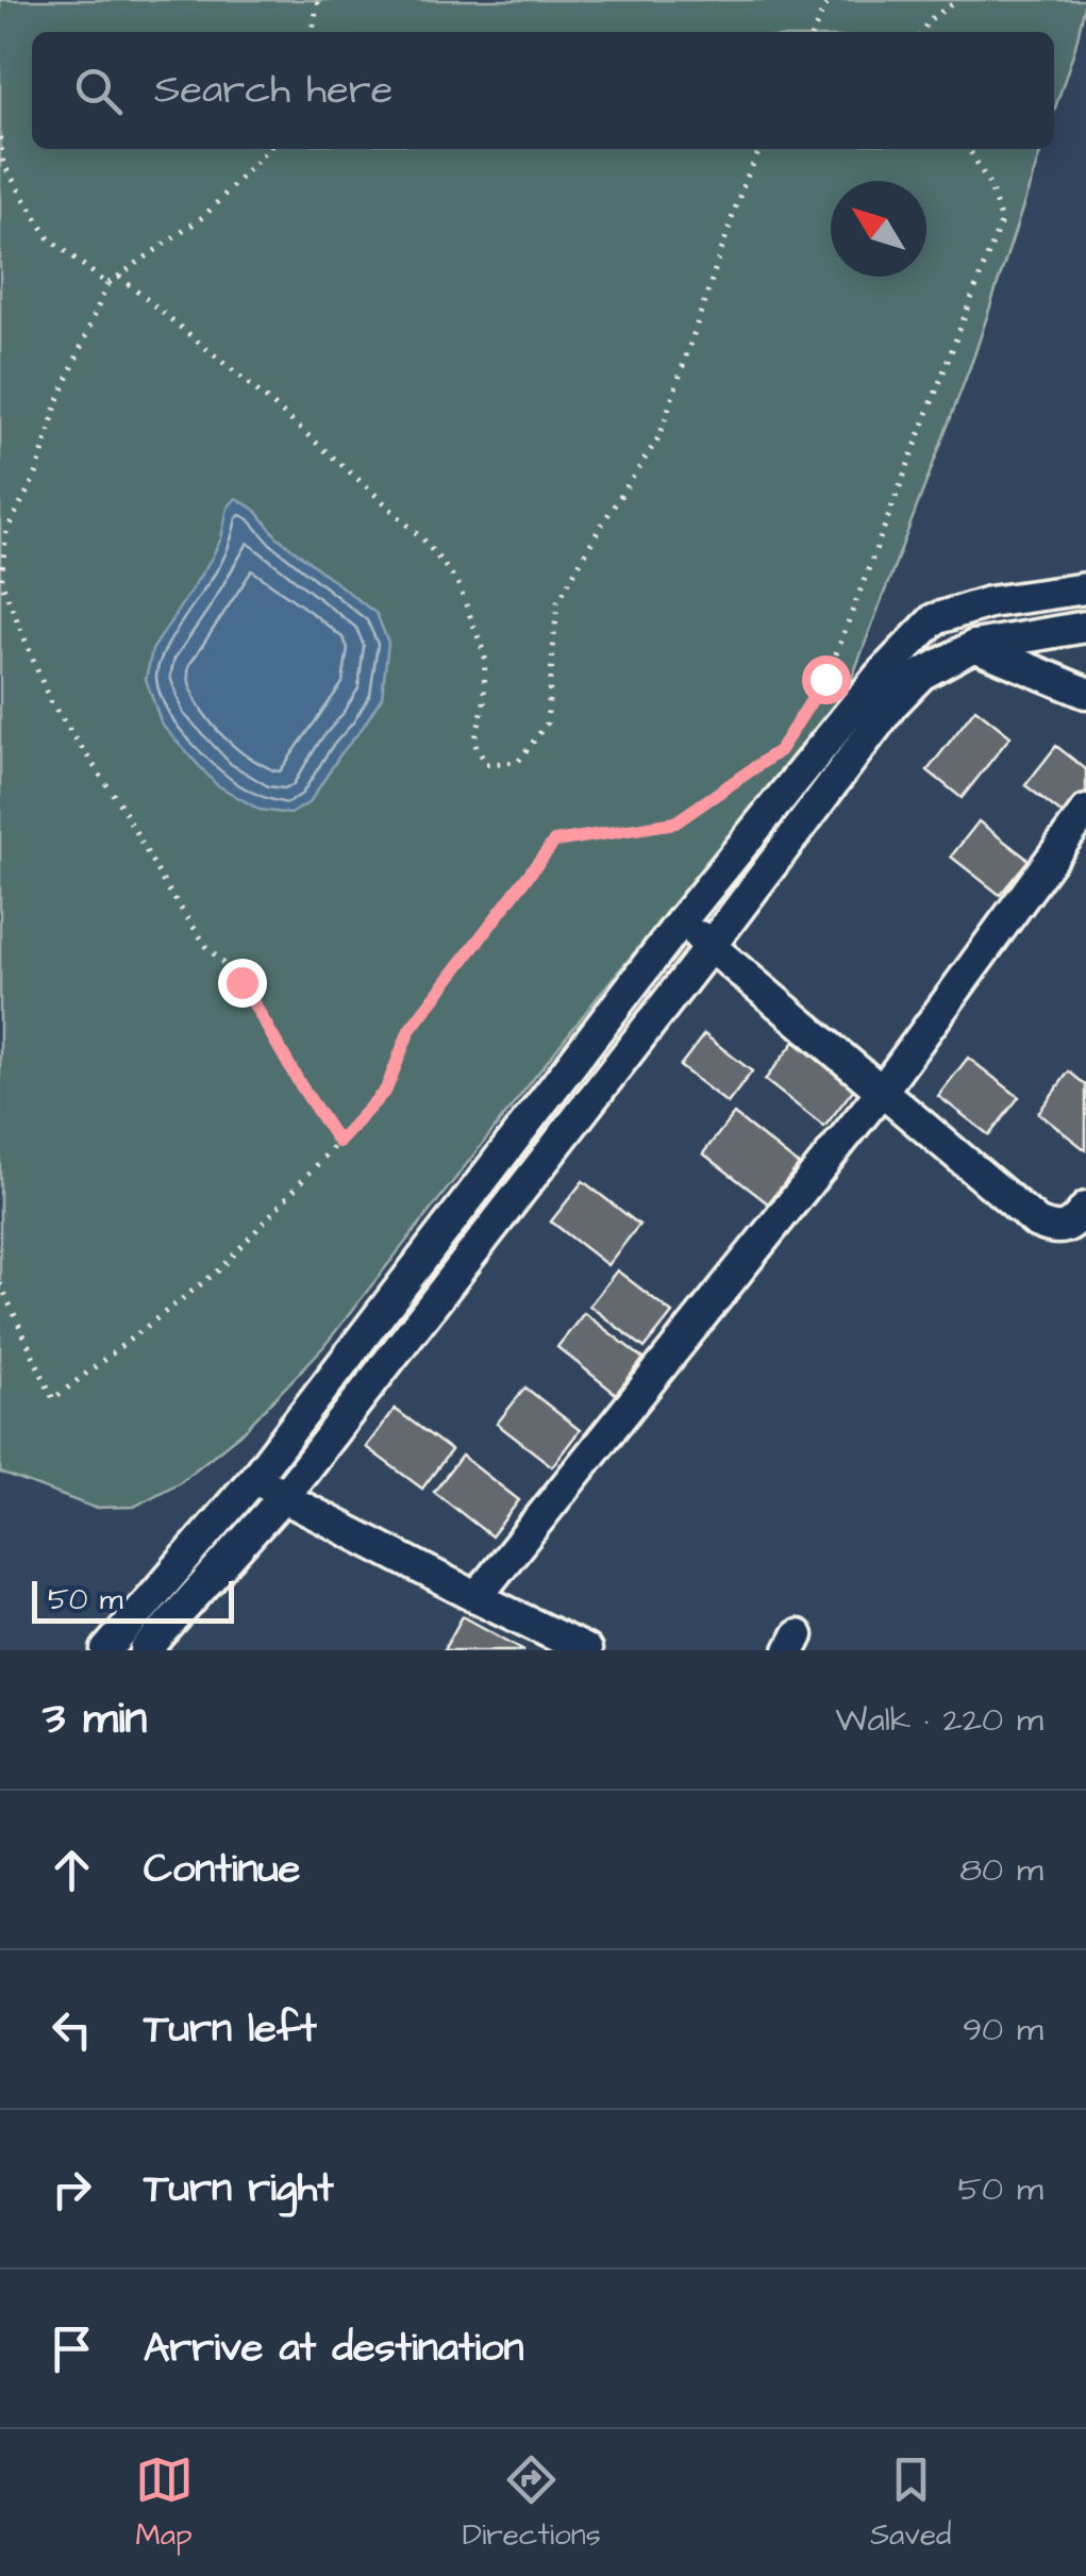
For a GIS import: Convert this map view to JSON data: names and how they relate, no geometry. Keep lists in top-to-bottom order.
{
  "scale_bar": "50 m",
  "north": "top left",
  "page": {
    "search": "Search here",
    "scale": "50 m",
    "heading": ["3 min", "Walk · 220 m"],
    "list": [
      ["Continue", "80 m"],
      ["Turn left", "90 m"],
      ["Turn right", "50 m"],
      "Arrive at destination"
    ],
    "nav": ["Map", "Directions", "Saved"]
  }
}
